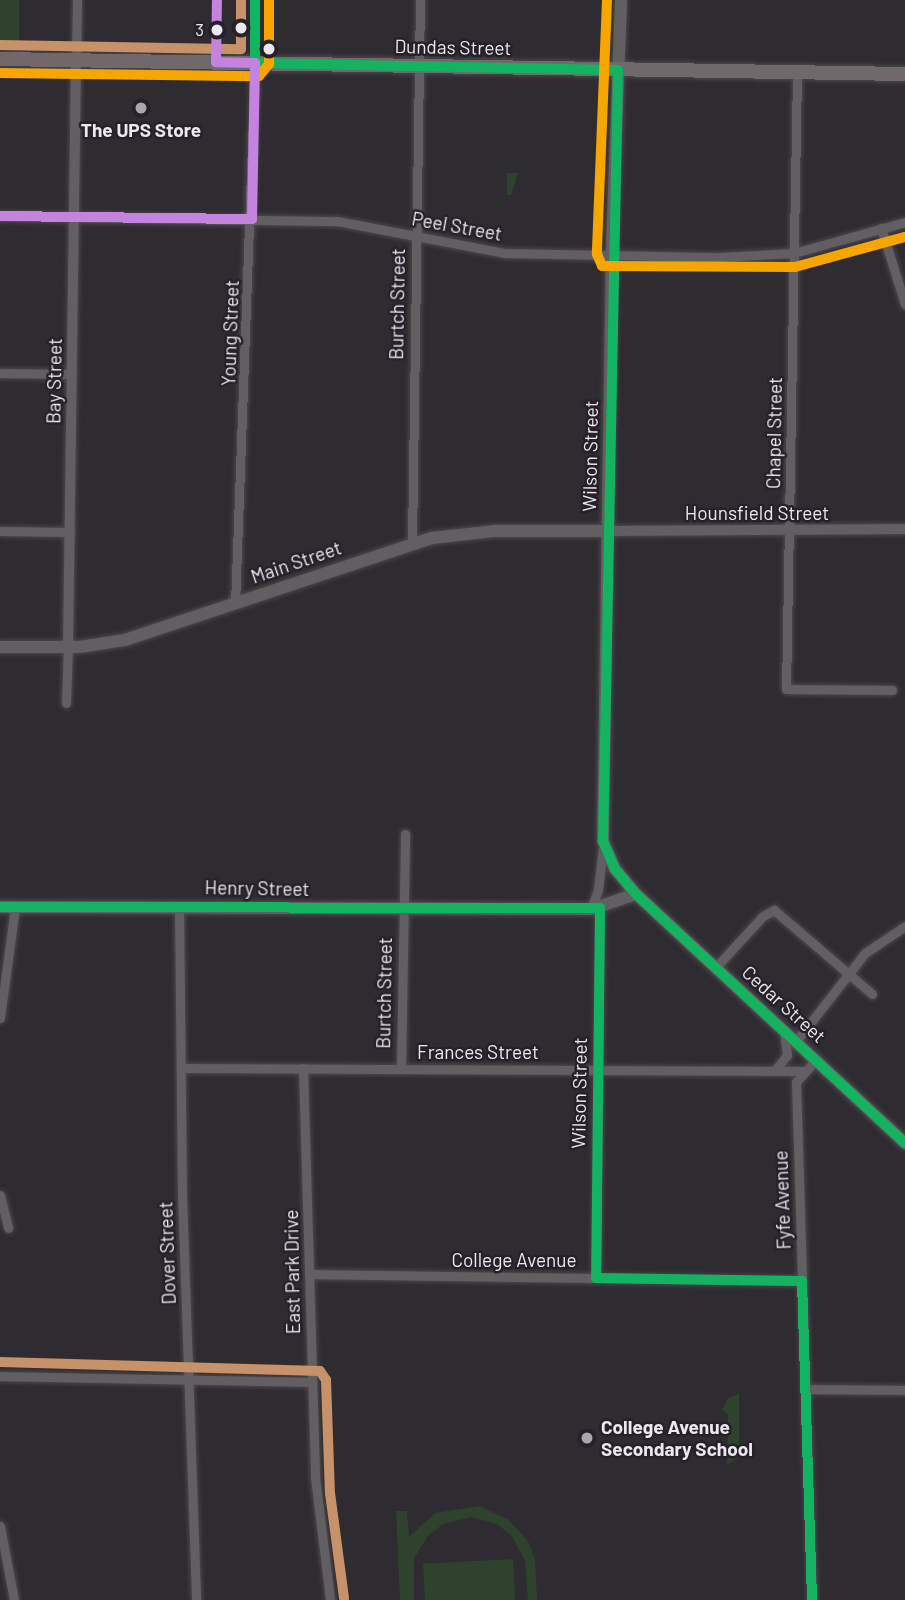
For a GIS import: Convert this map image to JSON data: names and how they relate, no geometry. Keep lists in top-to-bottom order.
{
  "streets": {
    "main road": [
      "Dundas Street",
      "Wilson Street",
      "Main Street",
      "Henry Street",
      "Cedar Street"
    ],
    "street": [
      "Peel Street",
      "Burtch Street",
      "Young Street",
      "Bay Street",
      "Chapel Street",
      "Hounsfield Street",
      "Frances Street",
      "Fyfe Avenue",
      "Dover Street",
      "College Avenue",
      "East Park Drive"
    ]
  },
  "crossings": [
    ["Dundas Street", "Burtch Street"],
    ["Dundas Street", "Young Street"],
    ["Dundas Street", "Bay Street"],
    ["Dundas Street", "Chapel Street"],
    ["Dundas Street", "Wilson Street"],
    ["Peel Street", "Burtch Street"],
    ["Peel Street", "Young Street"],
    ["Peel Street", "Bay Street"],
    ["Peel Street", "Chapel Street"],
    ["Peel Street", "Wilson Street"],
    ["Burtch Street", "Main Street"],
    ["Burtch Street", "Henry Street"],
    ["Burtch Street", "Frances Street"],
    ["Young Street", "Main Street"],
    ["Bay Street", "Main Street"],
    ["Chapel Street", "Hounsfield Street"],
    ["Wilson Street", "Hounsfield Street"],
    ["Wilson Street", "Main Street"],
    ["Wilson Street", "Henry Street"],
    ["Wilson Street", "Cedar Street"],
    ["Wilson Street", "Frances Street"],
    ["Wilson Street", "College Avenue"],
    ["Hounsfield Street", "Main Street"],
    ["Henry Street", "Cedar Street"],
    ["Henry Street", "Dover Street"],
    ["Frances Street", "Fyfe Avenue"],
    ["Frances Street", "Dover Street"],
    ["Frances Street", "East Park Drive"],
    ["Fyfe Avenue", "College Avenue"],
    ["College Avenue", "East Park Drive"]
  ],
  "places": ["3", "The UPS Store", "College Avenue Secondary School"],
  "lines": ["transit line 3"]
}
